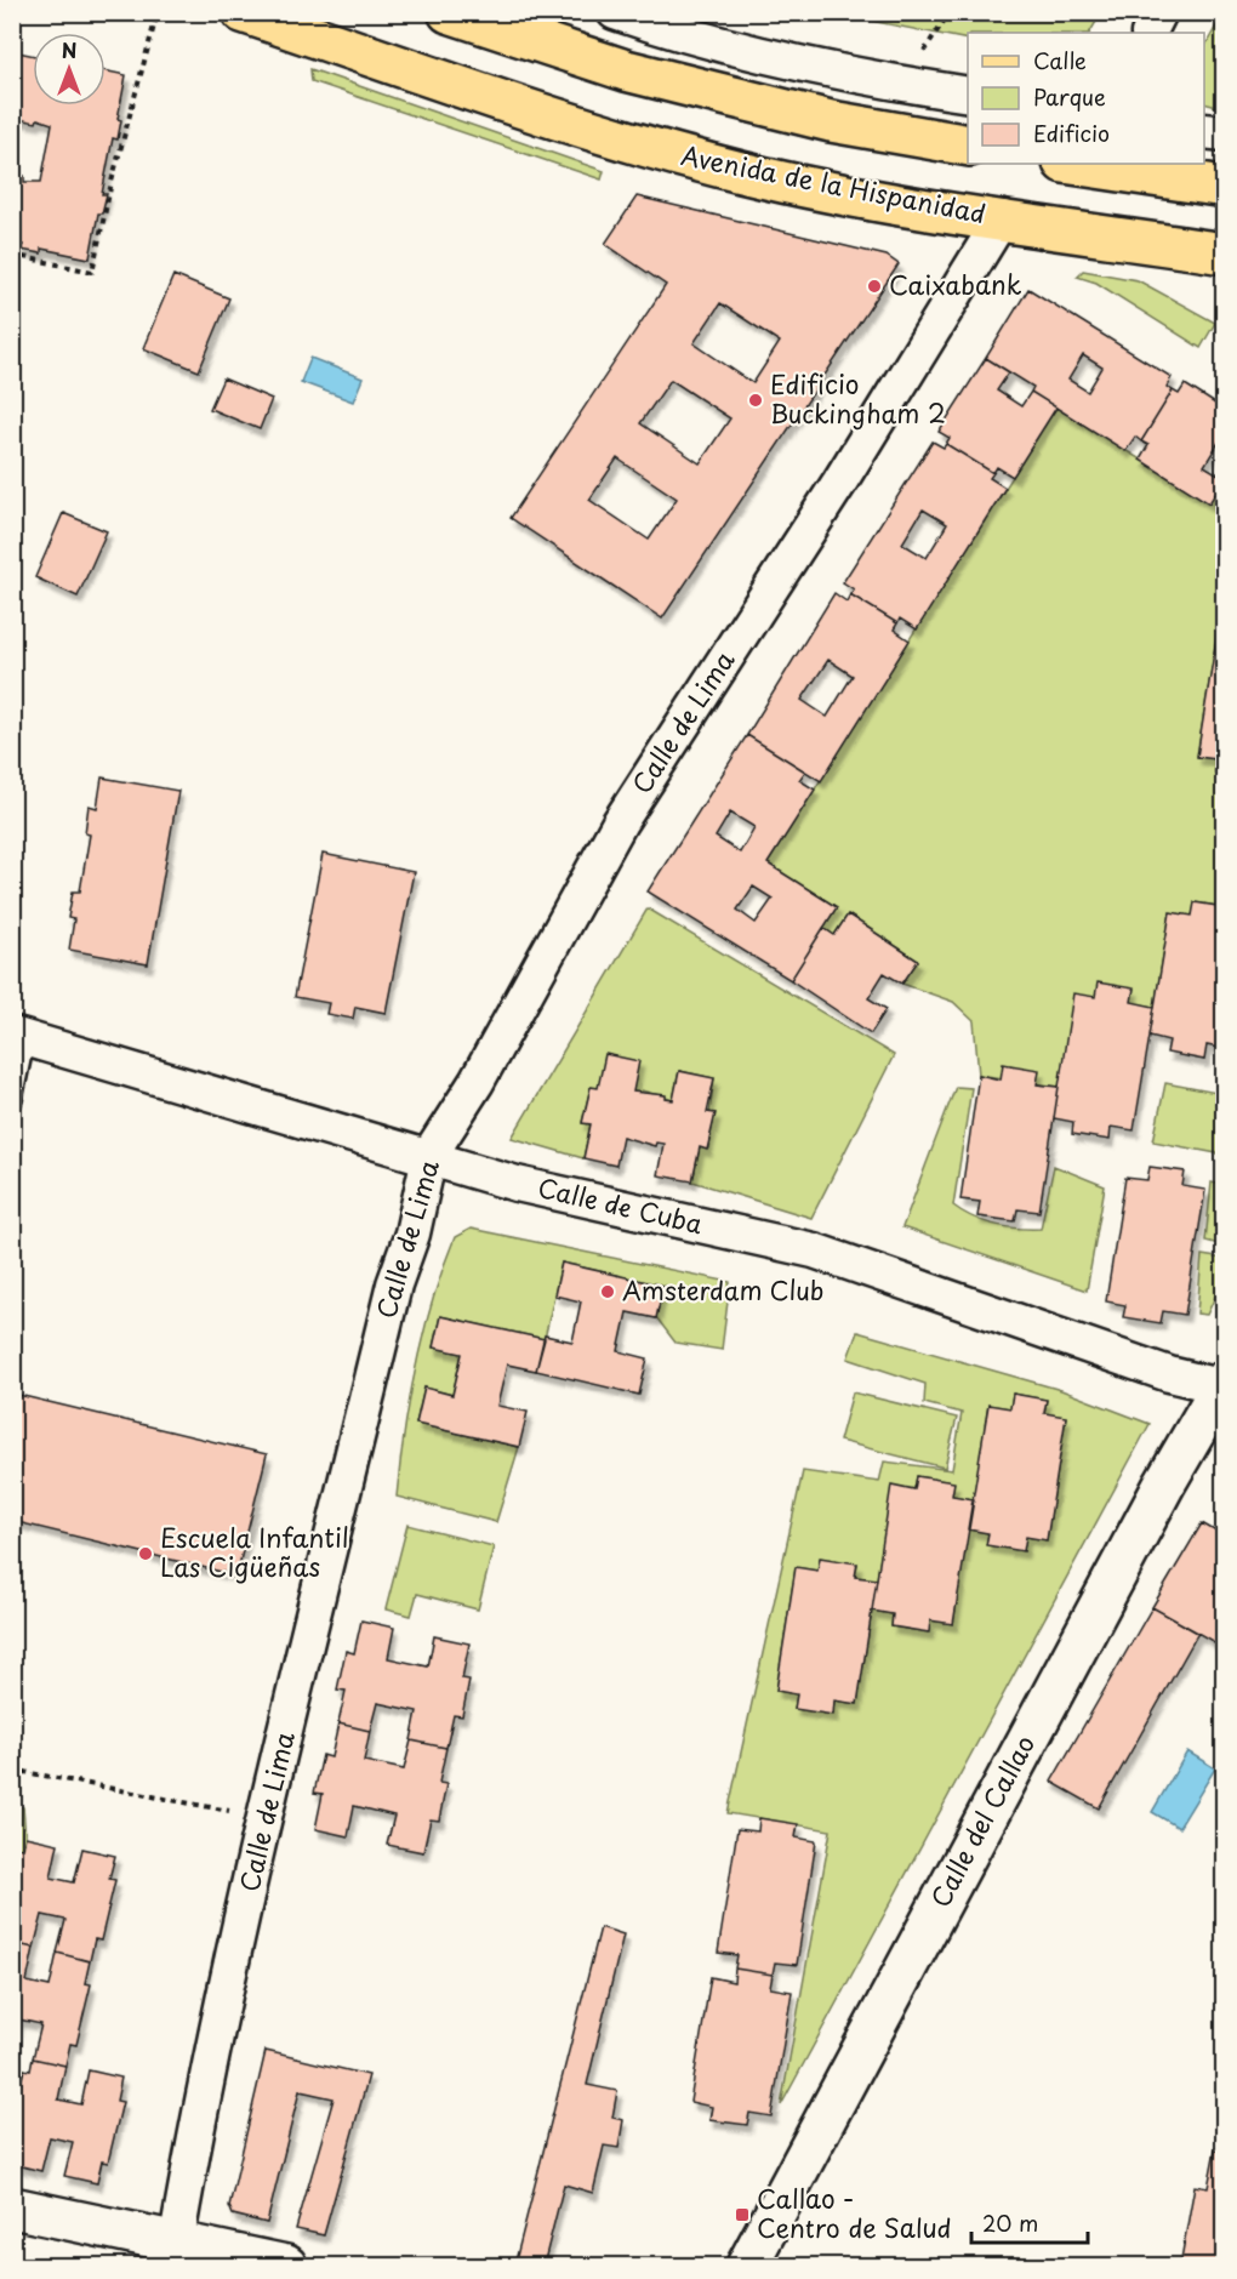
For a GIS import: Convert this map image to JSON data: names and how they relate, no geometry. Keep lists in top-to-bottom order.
{
  "streets": {
    "main road": ["Avenida de la Hispanidad"],
    "street": ["Calle de Lima", "Calle de Cuba", "Calle del Callao"]
  },
  "crossings": [
    ["Avenida de la Hispanidad", "Calle de Lima"],
    ["Calle de Lima", "Calle de Cuba"],
    ["Calle de Cuba", "Calle del Callao"]
  ],
  "places": {
    "other": [
      "Caixabank",
      "Edificio Buckingham 2",
      "Amsterdam Club",
      "Escuela Infantil Las Cigüeñas"
    ],
    "transit": ["Callao - Centro de Salud"]
  },
  "legend": ["Calle", "Parque", "Edificio"],
  "scale_bar": "20 m",
  "north": "top"
}
